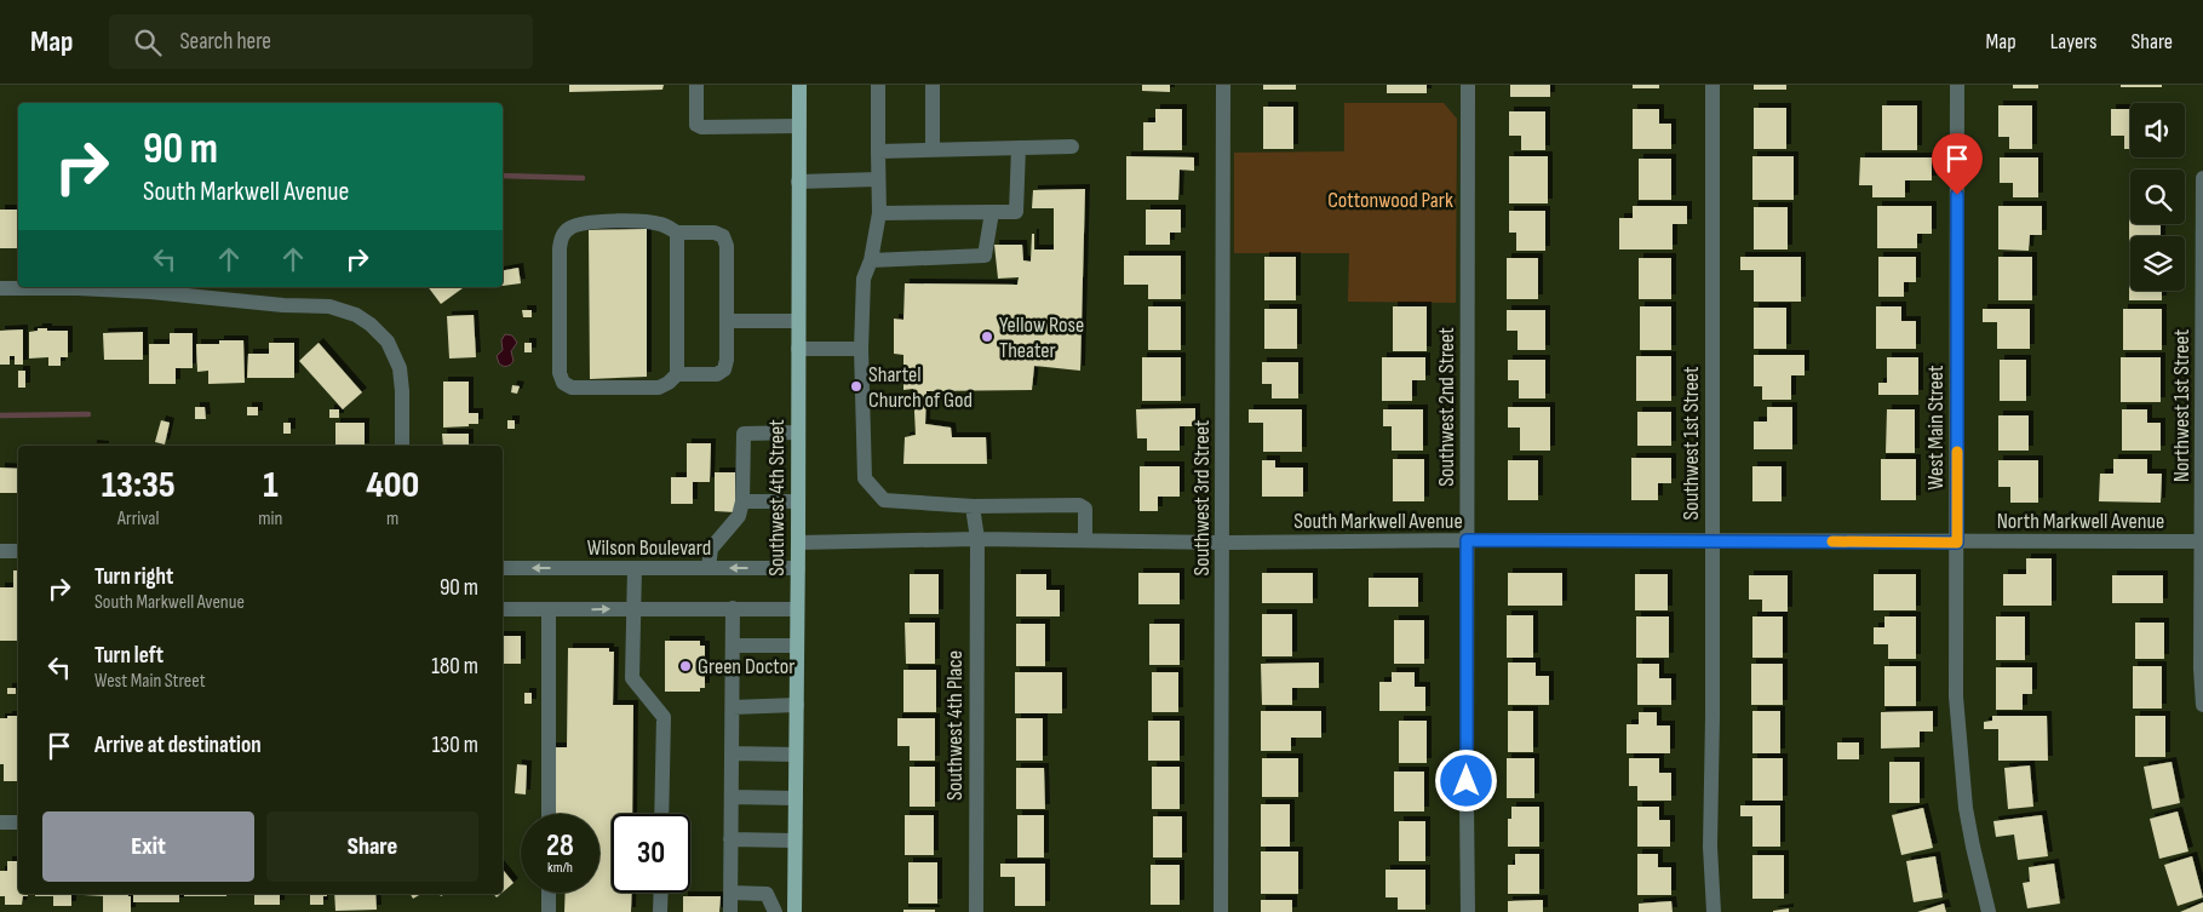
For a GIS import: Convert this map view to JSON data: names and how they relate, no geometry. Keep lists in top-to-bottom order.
{
  "streets": {
    "main road": ["Southwest 4th Street"],
    "street": [
      "Northwest 1st Street",
      "Southwest 2nd Street",
      "West Main Street",
      "Southwest 1st Street",
      "Southwest 3rd Street",
      "South Markwell Avenue",
      "North Markwell Avenue",
      "Wilson Boulevard",
      "Southwest 4th Place"
    ]
  },
  "crossings": [
    ["Northwest 1st Street", "North Markwell Avenue"],
    ["Southwest 2nd Street", "South Markwell Avenue"],
    ["West Main Street", "South Markwell Avenue"],
    ["West Main Street", "North Markwell Avenue"],
    ["Southwest 1st Street", "South Markwell Avenue"],
    ["Southwest 4th Street", "South Markwell Avenue"],
    ["Southwest 4th Street", "Wilson Boulevard"],
    ["Southwest 3rd Street", "South Markwell Avenue"],
    ["South Markwell Avenue", "North Markwell Avenue"],
    ["South Markwell Avenue", "Southwest 4th Place"]
  ],
  "parks": ["Cottonwood Park"],
  "places": ["Yellow Rose Theater", "Shartel Church of God", "Green Doctor"],
  "page": {
    "header": "Map",
    "search": "Search here",
    "nav": ["Map", "Layers", "Share"],
    "turn": ["90 m", "South Markwell Avenue"],
    "eta": [
      "13:35",
      "Arrival",
      "1",
      "min",
      "400",
      "m"
    ],
    "list": [
      {
        "name": "Turn right",
        "note": "South Markwell Avenue",
        "value": "90 m"
      },
      {
        "name": "Turn left",
        "note": "West Main Street",
        "value": "180 m"
      },
      {
        "name": "Arrive at destination",
        "value": "130 m"
      }
    ],
    "buttons": ["Exit", "Share"],
    "speed": "28 km/h",
    "limit": "30"
  }
}
